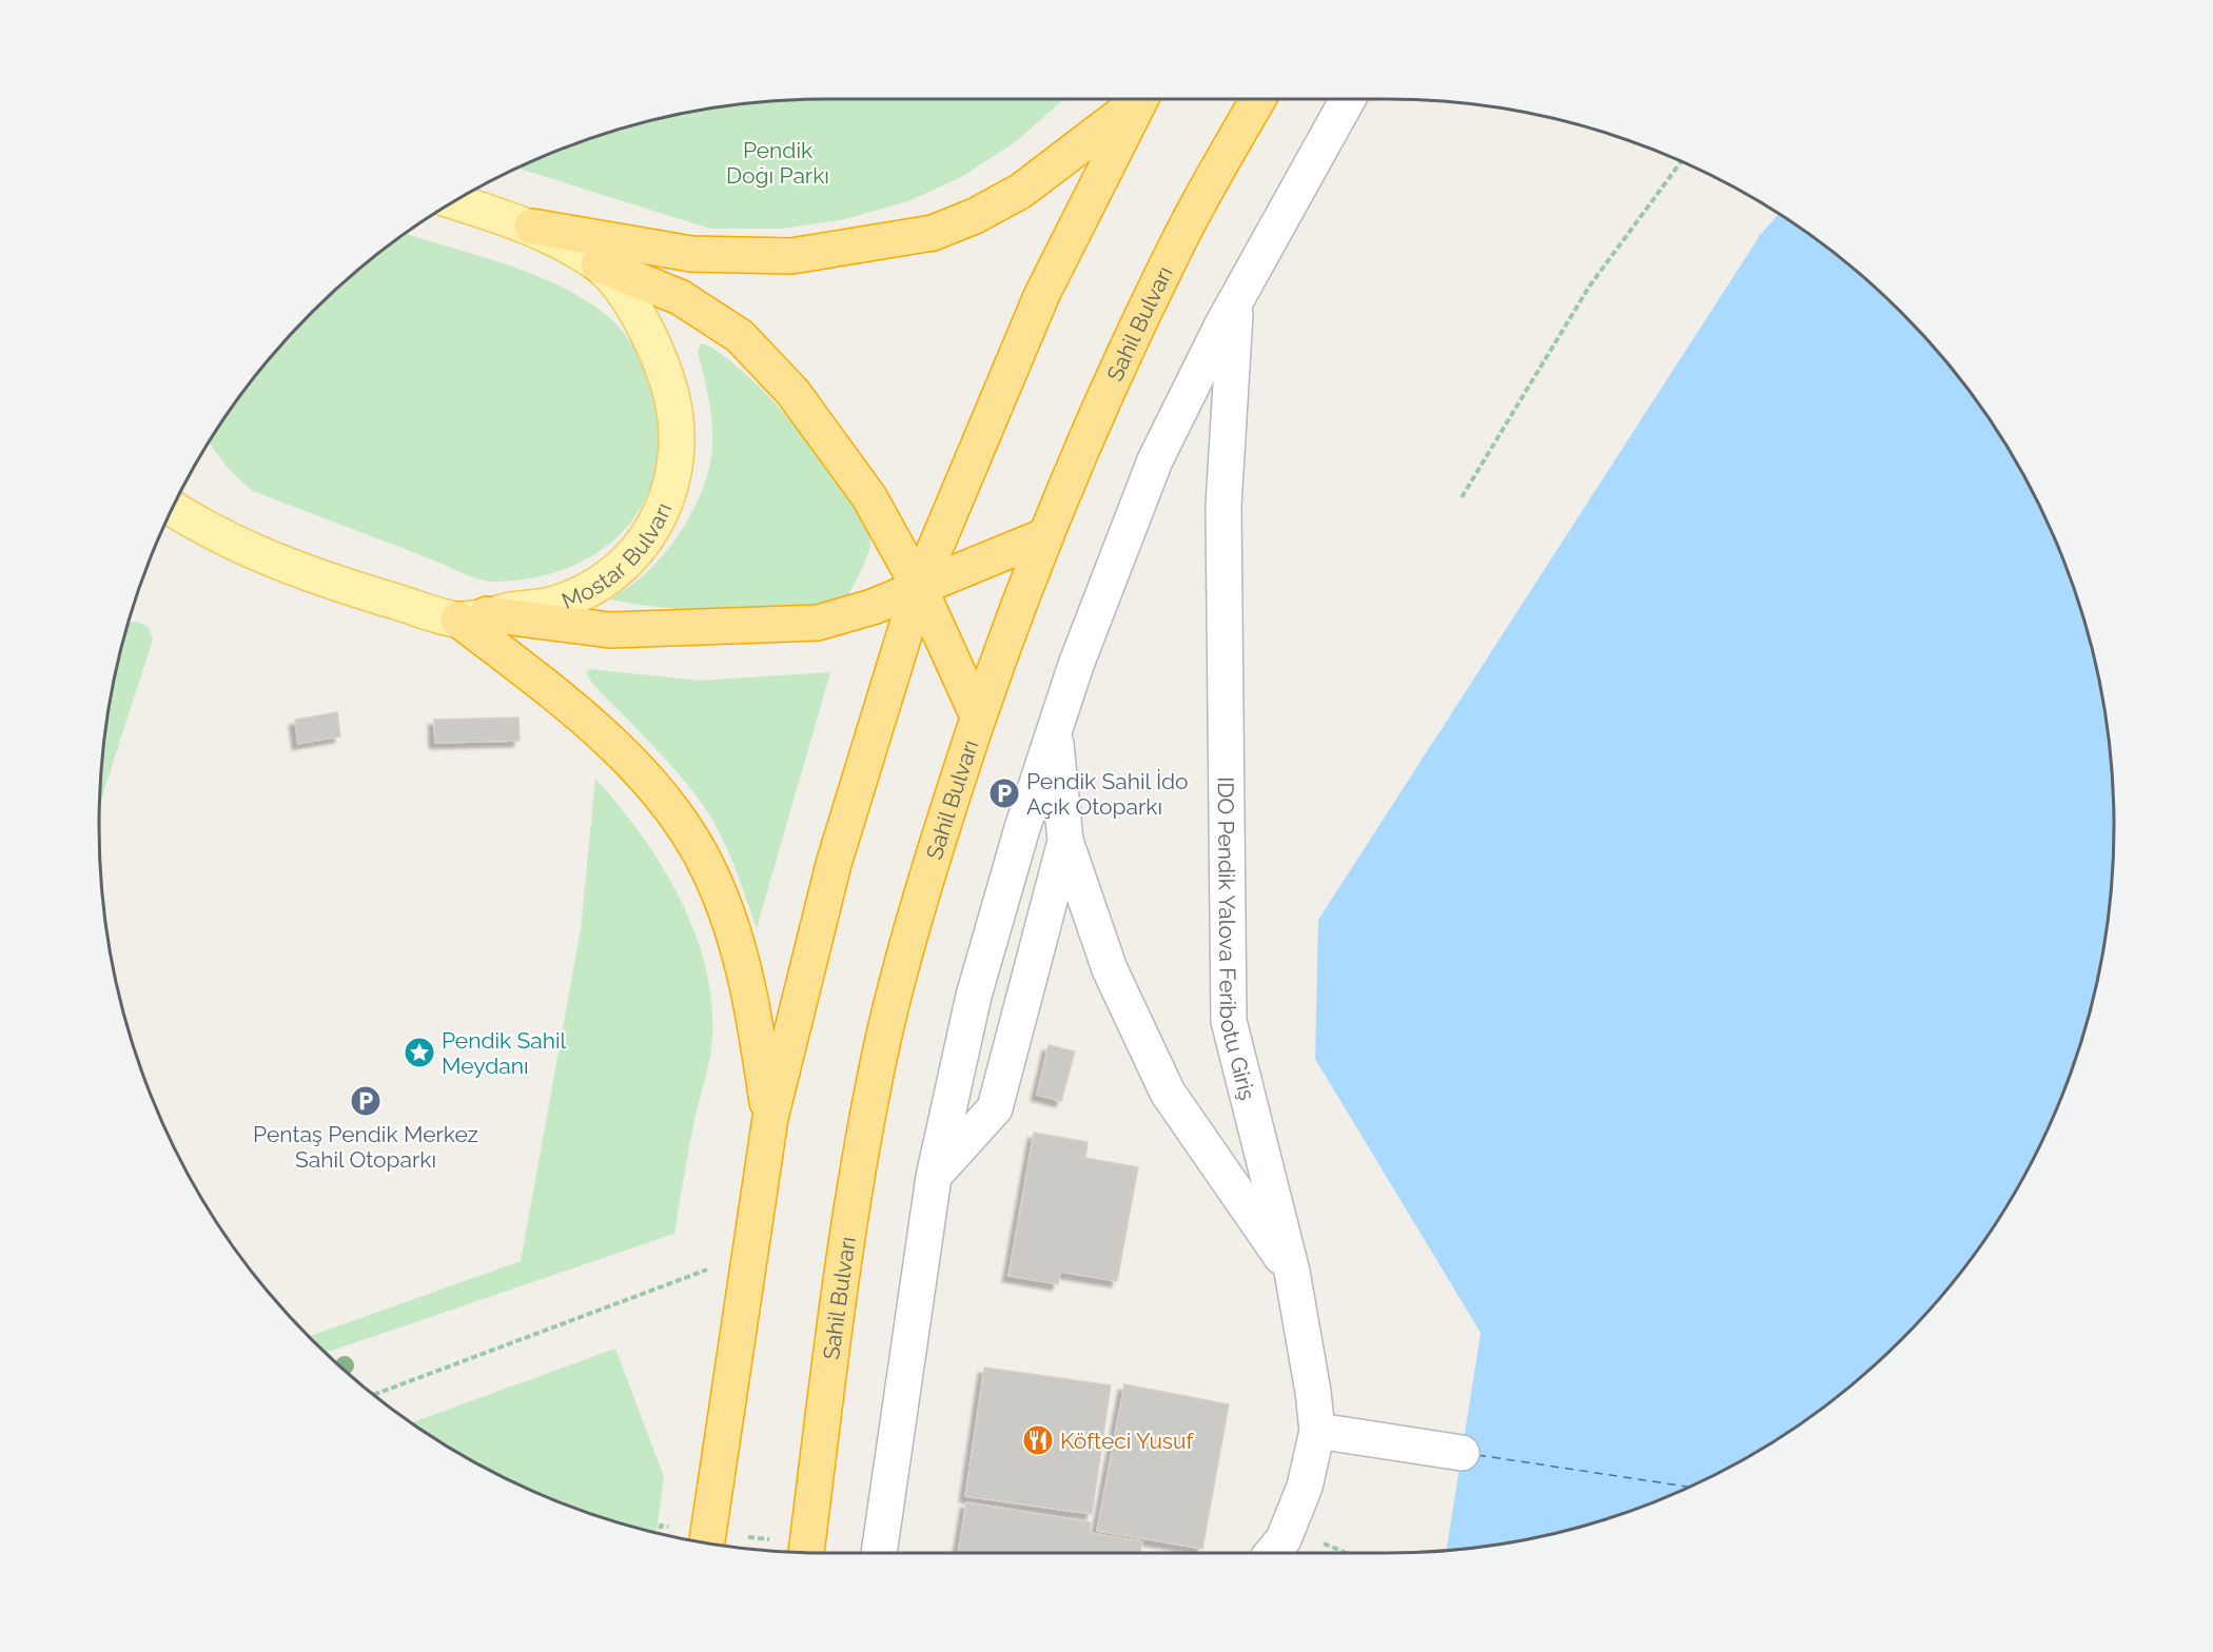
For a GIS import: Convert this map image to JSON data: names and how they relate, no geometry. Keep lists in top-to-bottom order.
{
  "streets": {
    "highway": ["Sahil Bulvarı"],
    "main road": ["Mostar Bulvarı"],
    "lane": ["IDO Pendik Yalova Feribotu Giriş"]
  },
  "parks": ["Pendik Doğı Parkı"],
  "places": {
    "parking": ["Pendik Sahil İdo Açık Otoparkı", "Pentaş Pendik Merkez Sahil Otoparkı"],
    "place": ["Pendik Sahil Meydanı"],
    "restaurant": ["Köfteci Yusuf"]
  }
}
